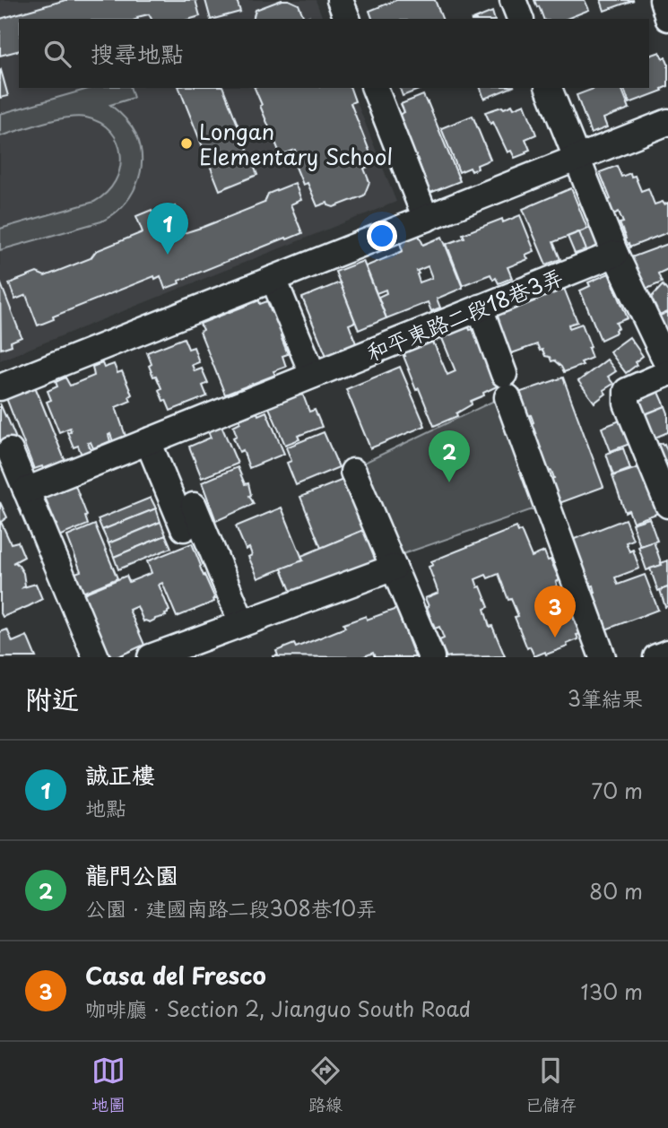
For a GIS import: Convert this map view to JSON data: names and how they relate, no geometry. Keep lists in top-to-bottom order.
{
  "streets": {
    "street": ["和平東路二段18巷3弄"]
  },
  "places": ["Longan Elementary School"],
  "page": {
    "search": "搜尋地點",
    "pins": ["1", "2", "3"],
    "heading": ["附近", "3筆結果"],
    "list": [
      {
        "mark": "1",
        "name": "誠正樓",
        "note": "地點",
        "value": "70 m"
      },
      {
        "mark": "2",
        "name": "龍門公園",
        "note": "公園 · 建國南路二段308巷10弄",
        "value": "80 m"
      },
      {
        "mark": "3",
        "name": "Casa del Fresco",
        "note": "咖啡廳 · Section 2, Jianguo South Road",
        "value": "130 m"
      }
    ],
    "nav": ["地圖", "路線", "已儲存"]
  }
}
